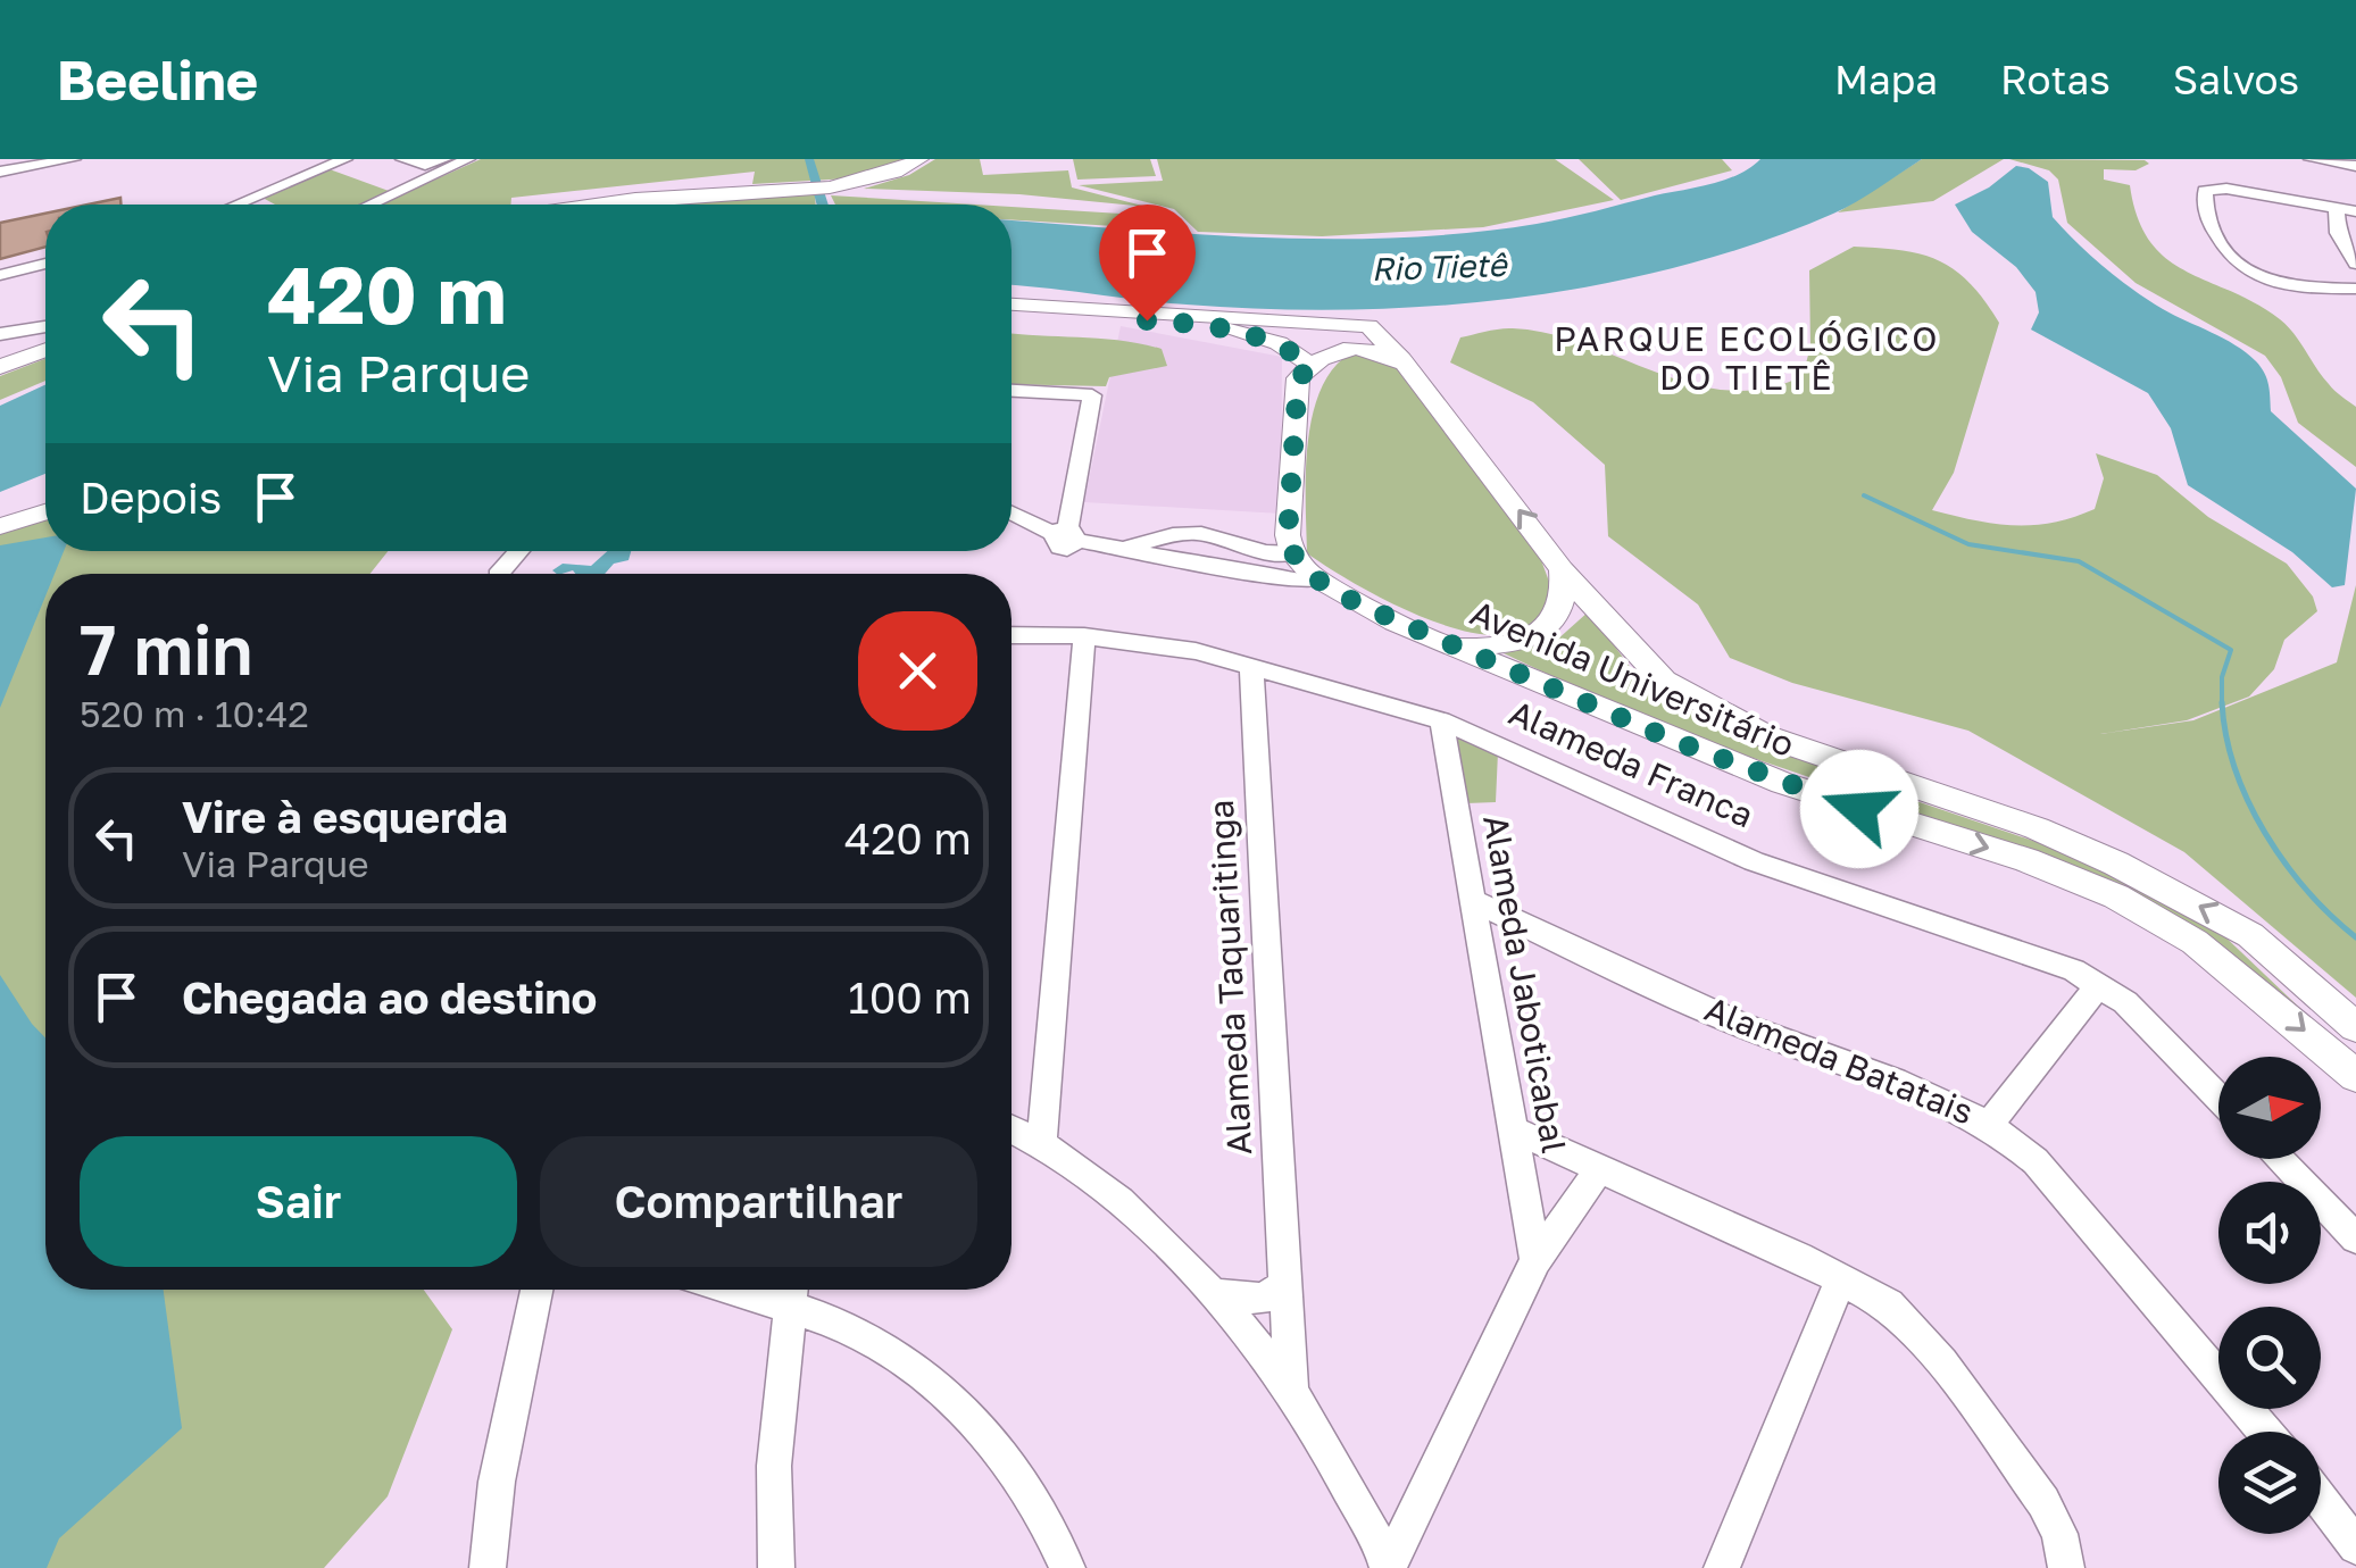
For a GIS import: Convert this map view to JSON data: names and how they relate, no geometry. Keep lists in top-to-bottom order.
{
  "streets": {
    "main road": ["Avenida Universitário"],
    "street": [
      "Alameda Franca",
      "Alameda Taquaritinga",
      "Alameda Jaboticabal",
      "Alameda Batatais"
    ]
  },
  "crossings": [
    ["Alameda Franca", "Alameda Taquaritinga"],
    ["Alameda Franca", "Alameda Jaboticabal"],
    ["Alameda Jaboticabal", "Alameda Batatais"]
  ],
  "districts": ["PARQUE ECOLÓGICO DO TIETÊ"],
  "water": ["Rio Tietê"],
  "north": "right",
  "page": {
    "header": "Beeline",
    "nav": ["Mapa", "Rotas", "Salvos"],
    "turn": ["420 m", "Via Parque"],
    "then": "Depois",
    "heading": ["7 min", "520 m · 10:42"],
    "list": [
      {
        "name": "Vire à esquerda",
        "note": "Via Parque",
        "value": "420 m"
      },
      {
        "name": "Chegada ao destino",
        "value": "100 m"
      }
    ],
    "buttons": ["Sair", "Compartilhar"]
  }
}
